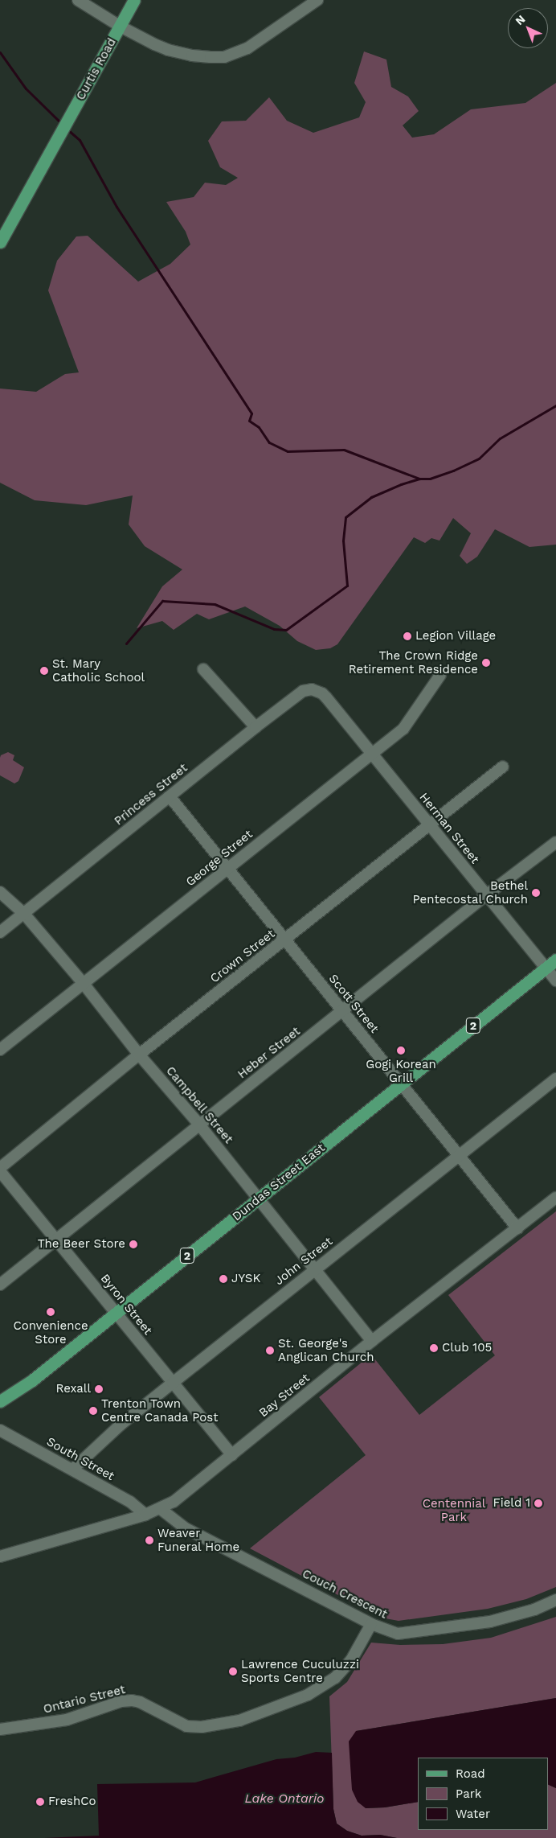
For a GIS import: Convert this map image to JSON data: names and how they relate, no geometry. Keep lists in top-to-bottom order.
{
  "streets": {
    "main road": ["Curtis Road", "2", "Dundas Street East"],
    "street": [
      "Princess Street",
      "Herman Street",
      "George Street",
      "Crown Street",
      "Scott Street",
      "Heber Street",
      "Campbell Street",
      "John Street",
      "Byron Street",
      "Bay Street",
      "South Street",
      "Couch Crescent",
      "Ontario Street"
    ]
  },
  "crossings": [
    ["Princess Street", "Herman Street"],
    ["Princess Street", "Scott Street"],
    ["Princess Street", "Campbell Street"],
    ["Herman Street", "George Street"],
    ["Herman Street", "Crown Street"],
    ["Herman Street", "Heber Street"],
    ["Herman Street", "Dundas Street East"],
    ["George Street", "Scott Street"],
    ["George Street", "Campbell Street"],
    ["Crown Street", "Scott Street"],
    ["Crown Street", "Campbell Street"],
    ["Scott Street", "Heber Street"],
    ["Scott Street", "Dundas Street East"],
    ["Scott Street", "John Street"],
    ["Scott Street", "Bay Street"],
    ["Heber Street", "Campbell Street"],
    ["Heber Street", "Byron Street"],
    ["Campbell Street", "Dundas Street East"],
    ["Campbell Street", "John Street"],
    ["Campbell Street", "Bay Street"],
    ["Dundas Street East", "Byron Street"],
    ["John Street", "Byron Street"],
    ["John Street", "South Street"],
    ["Byron Street", "Bay Street"],
    ["Bay Street", "South Street"],
    ["Bay Street", "Couch Crescent"],
    ["Couch Crescent", "Ontario Street"]
  ],
  "water": ["Lake Ontario"],
  "parks": ["Centennial Park"],
  "places": [
    "Legion Village",
    "The Crown Ridge Retirement Residence",
    "St. Mary Catholic School",
    "Bethel Pentecostal Church",
    "Gogi Korean Grill",
    "The Beer Store",
    "JYSK",
    "Convenience Store",
    "Club 105",
    "St. George's Anglican Church",
    "Rexall",
    "Trenton Town Centre Canada Post",
    "Field 1",
    "Weaver Funeral Home",
    "Lawrence Cuculuzzi Sports Centre",
    "FreshCo"
  ],
  "legend": ["Road", "Park", "Water"],
  "north": "top left"
}
